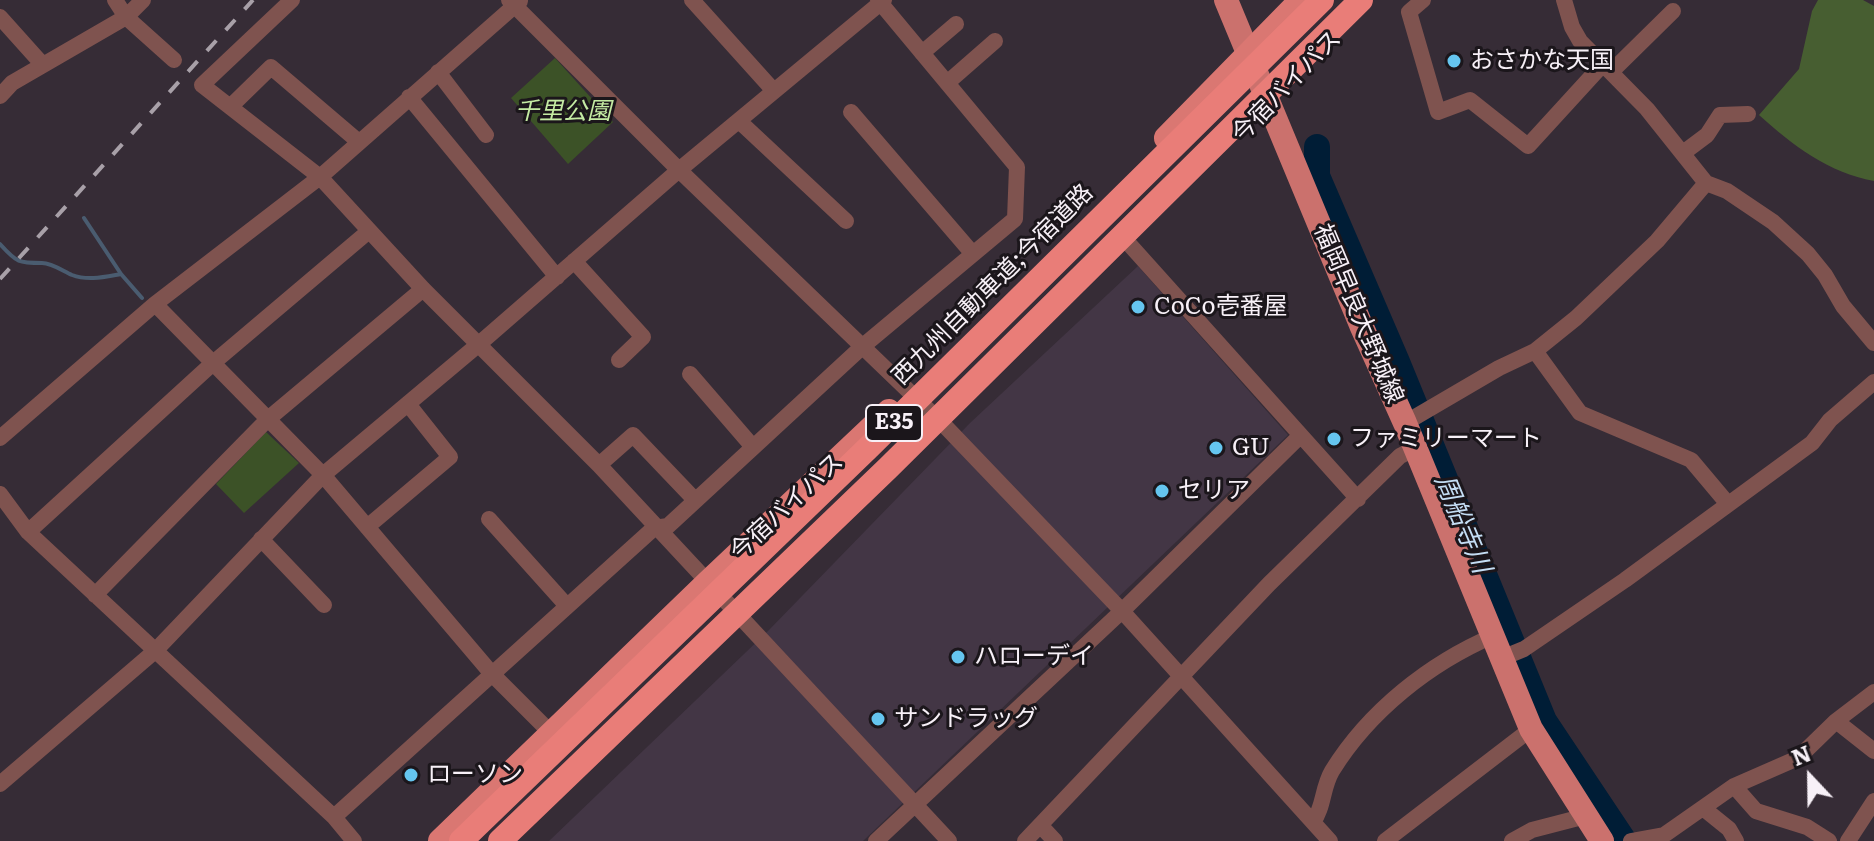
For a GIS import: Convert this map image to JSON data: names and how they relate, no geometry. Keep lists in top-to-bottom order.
{
  "streets": {
    "highway": ["今宿バイパス", "西九州自動車道;今宿道路", "E35"],
    "main road": ["福岡早良大野城線"]
  },
  "crossings": [
    ["今宿バイパス", "福岡早良大野城線"]
  ],
  "water": ["周船寺川"],
  "parks": ["千里公園"],
  "places": [
    "おさかな天国",
    "CoCo壱番屋",
    "ファミリーマート",
    "GU",
    "セリア",
    "ハローデイ",
    "サンドラッグ",
    "ローソン"
  ],
  "north": "top"
}
